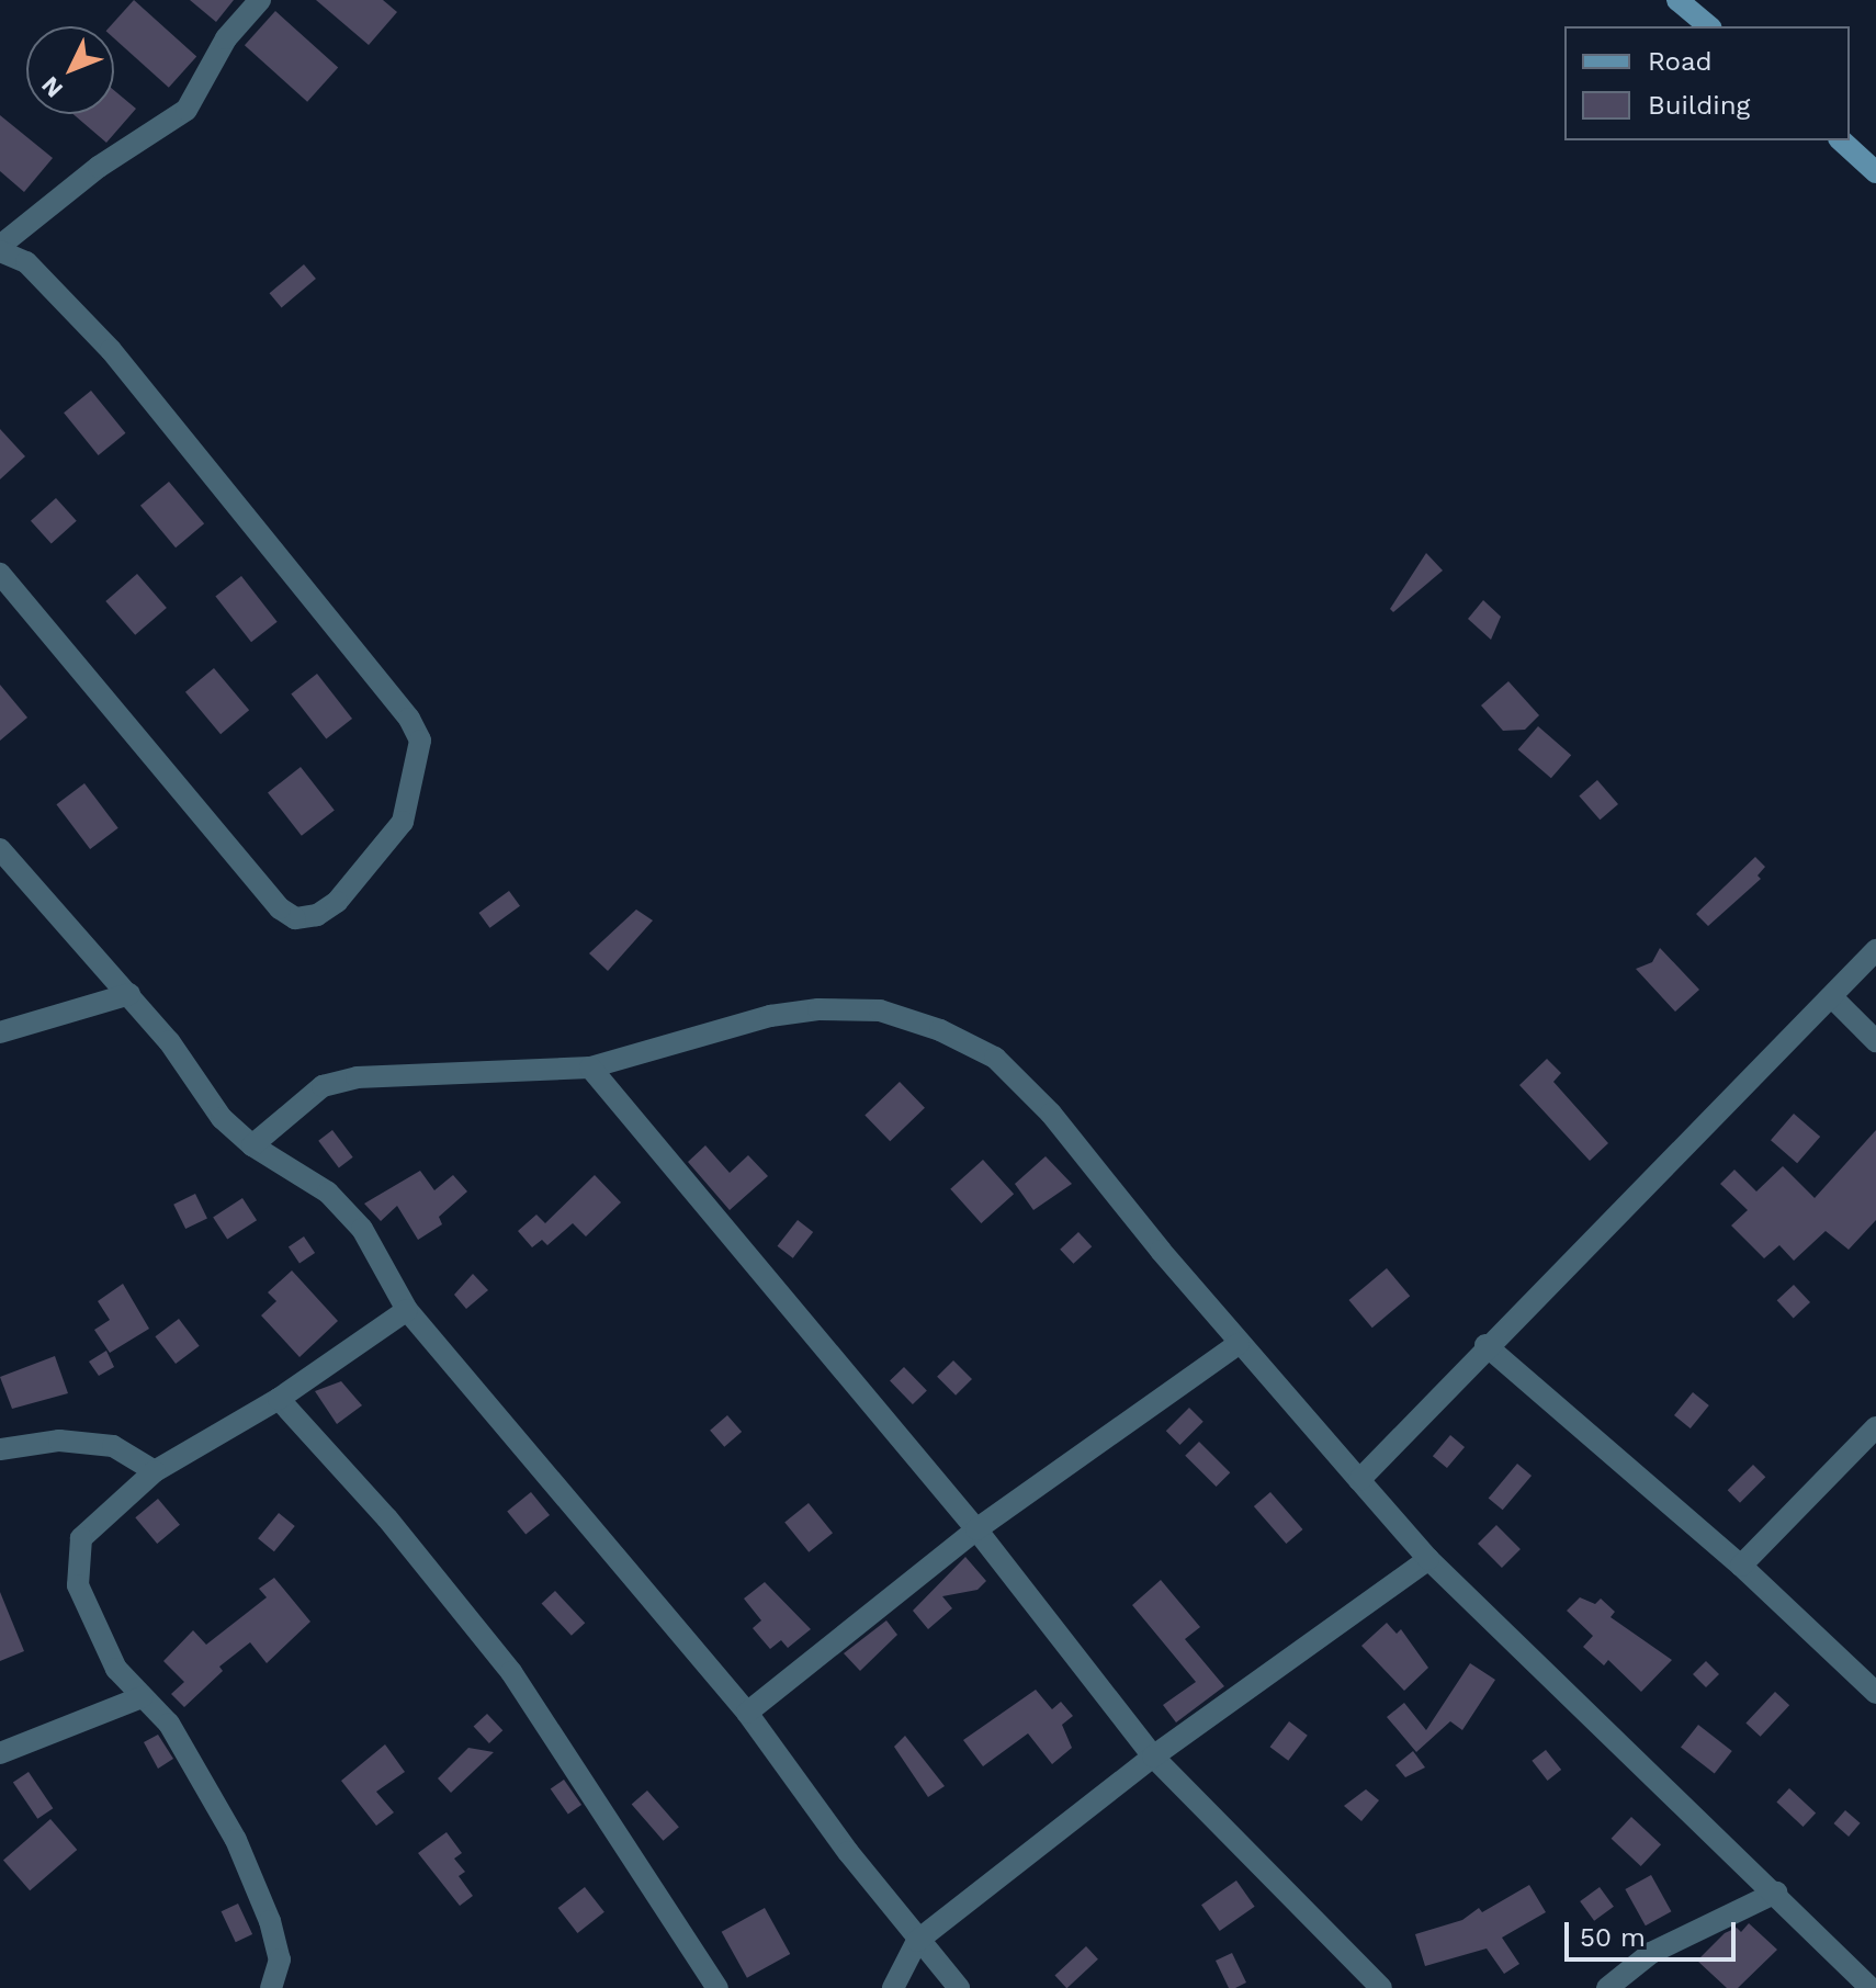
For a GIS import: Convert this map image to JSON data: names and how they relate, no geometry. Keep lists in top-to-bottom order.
{
  "legend": ["Road", "Building"],
  "scale_bar": "50 m",
  "north": "bottom left"
}
